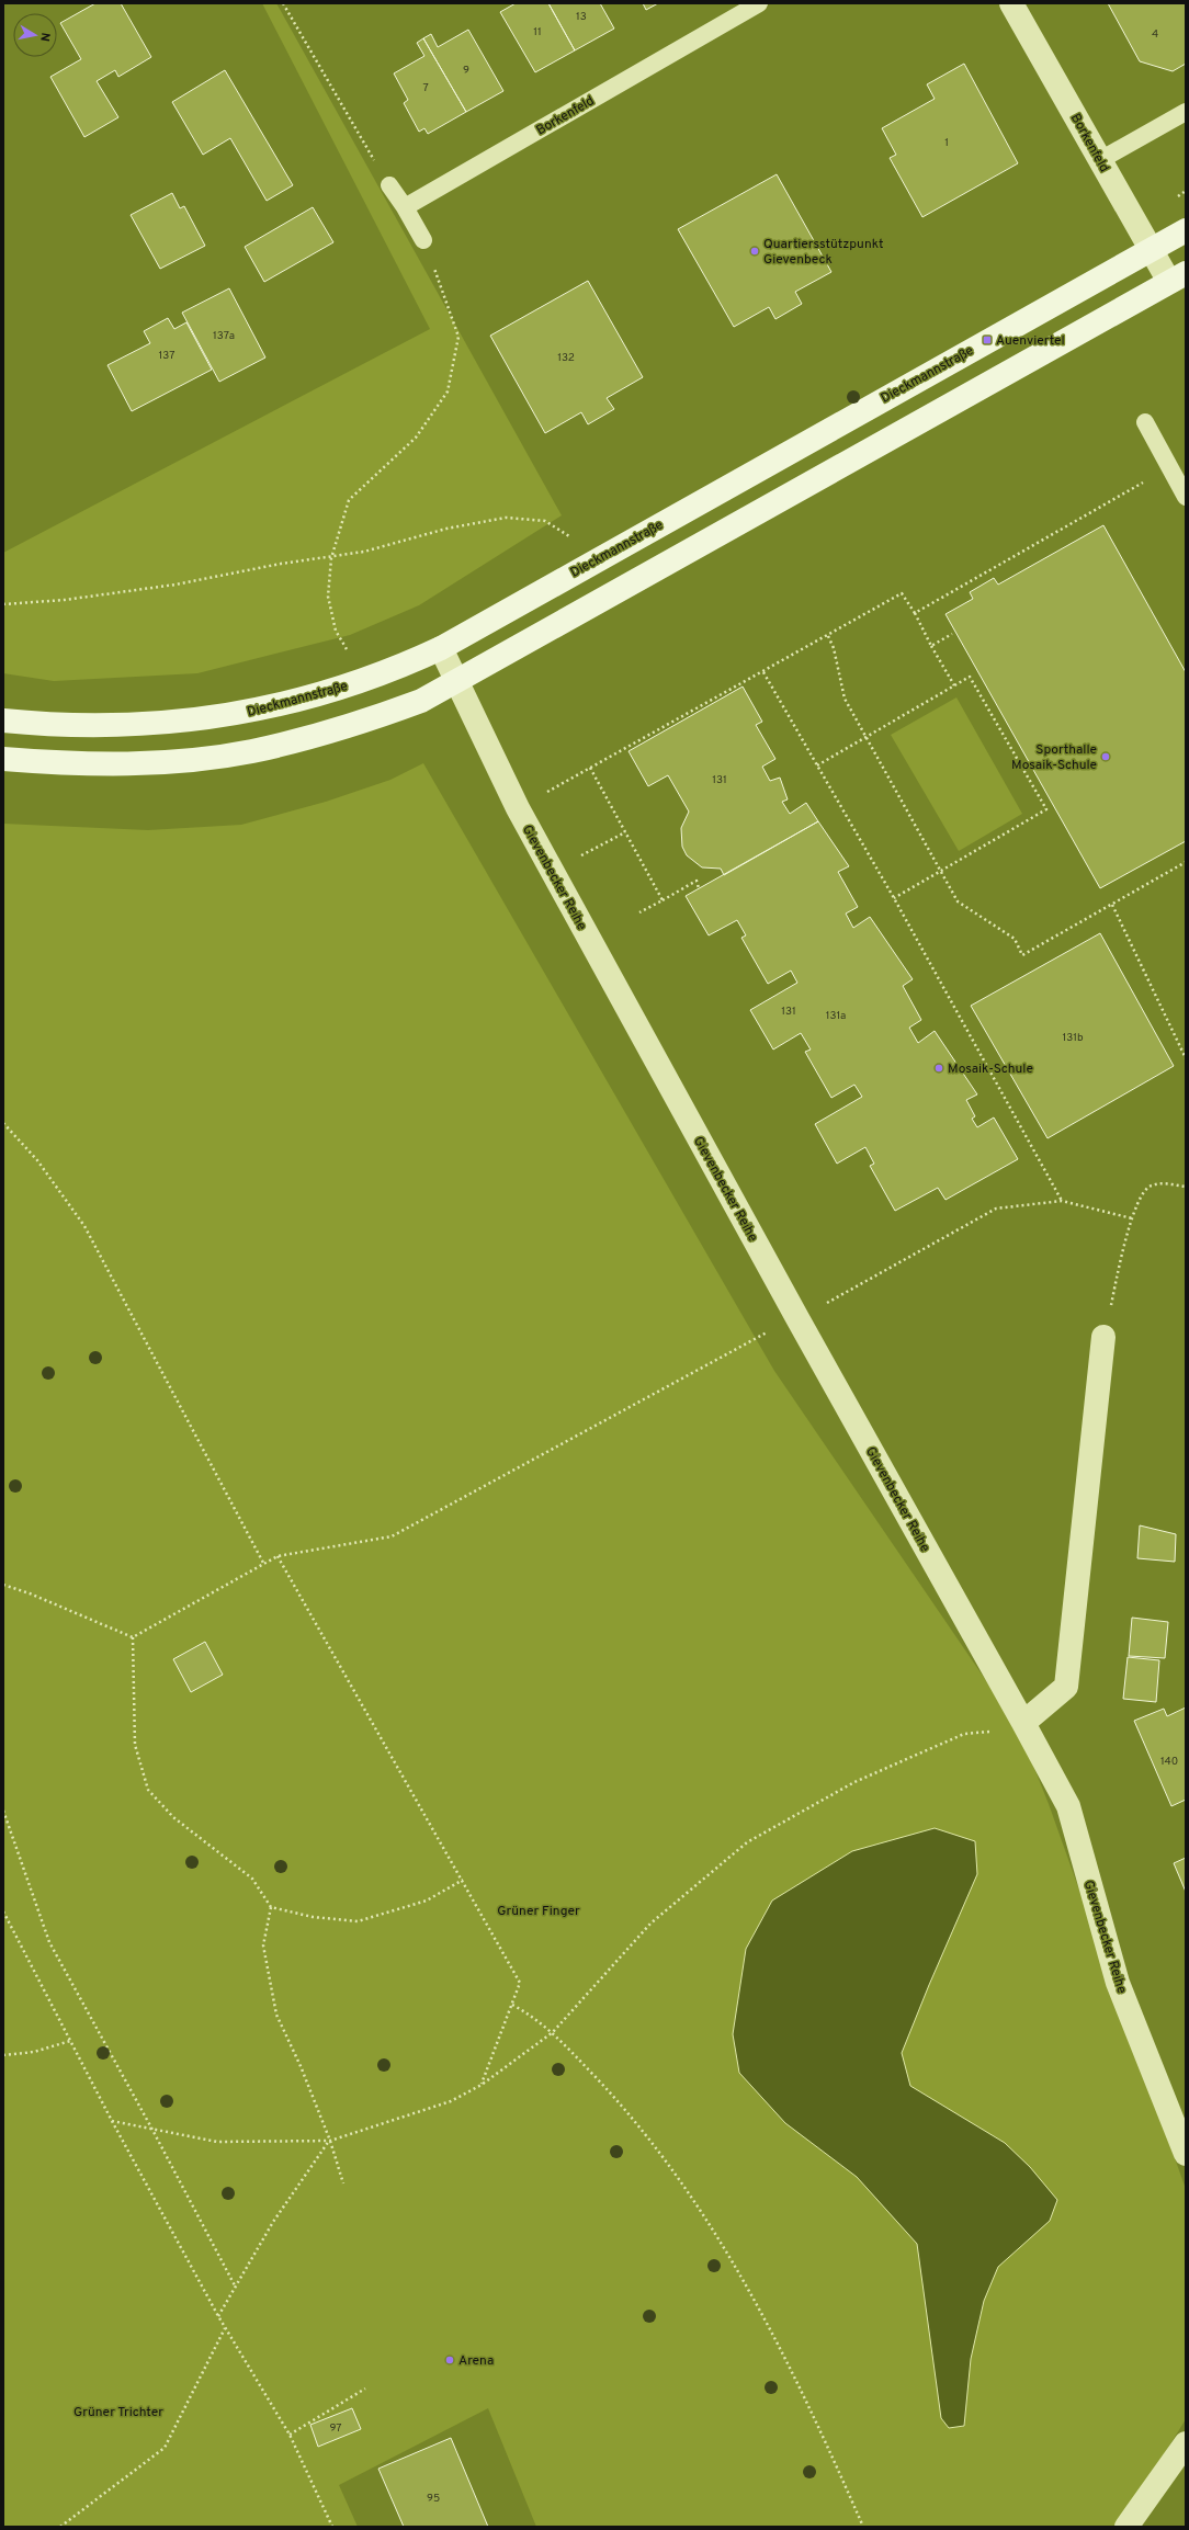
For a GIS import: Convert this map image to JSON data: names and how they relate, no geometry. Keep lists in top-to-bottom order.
{
  "streets": {
    "street": ["Borkenfeld", "Dieckmannstraße", "Gievenbecker Reihe"]
  },
  "crossings": [
    ["Borkenfeld", "Dieckmannstraße"],
    ["Dieckmannstraße", "Gievenbecker Reihe"]
  ],
  "parks": ["Grüner Finger", "Grüner Trichter"],
  "places": {
    "other": [
      "Quartiersstützpunkt Gievenbeck",
      "Sporthalle Mosaik-Schule",
      "Mosaik-Schule",
      "Arena"
    ],
    "transit": ["Auenviertel"]
  },
  "house_numbers": [
    "13",
    "11",
    "4",
    "9",
    "7",
    "1",
    "137a",
    "137",
    "132",
    "131",
    "131",
    "131a",
    "131b",
    "140",
    "97",
    "95"
  ],
  "north": "right"
}
